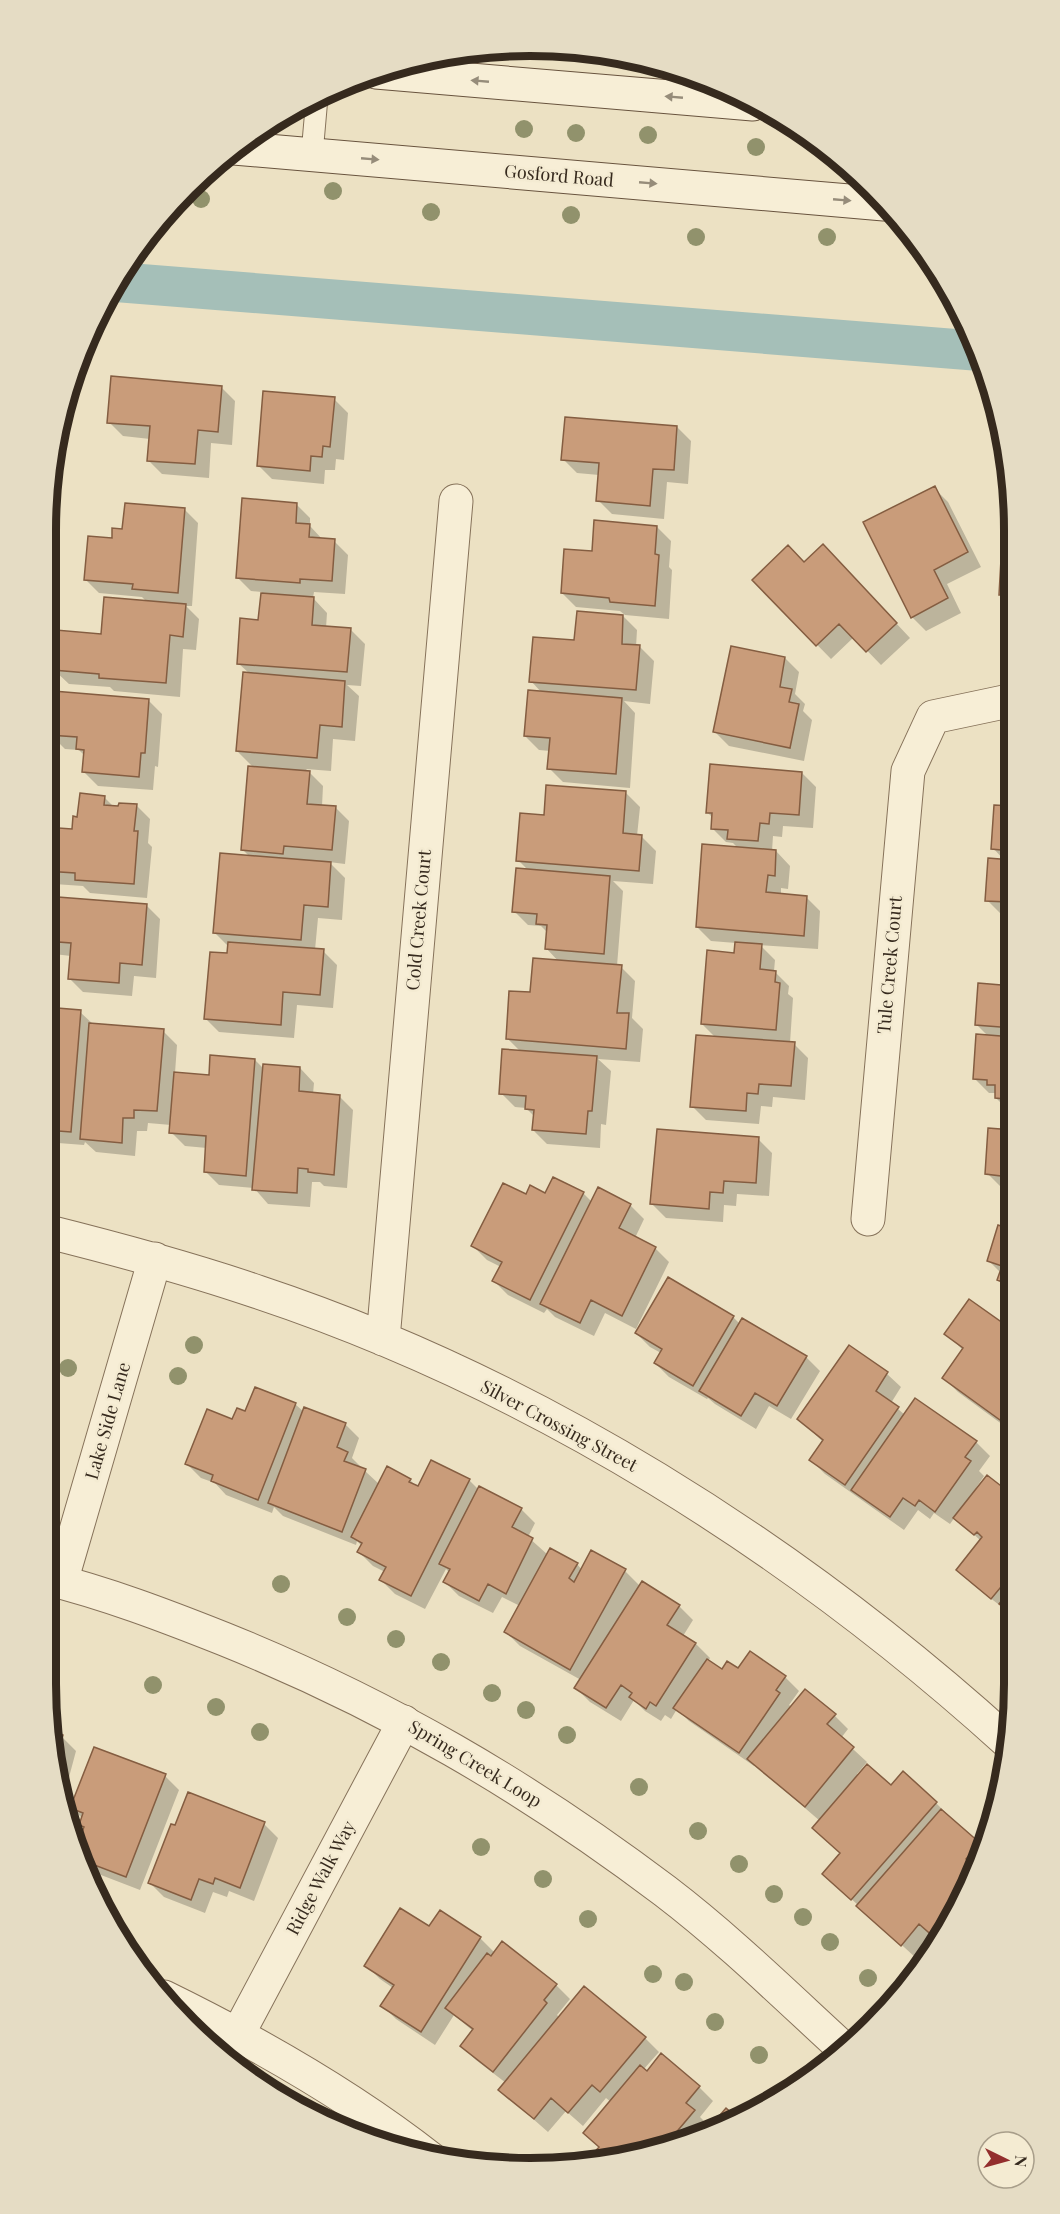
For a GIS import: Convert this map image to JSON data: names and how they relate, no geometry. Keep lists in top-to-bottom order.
{
  "streets": {
    "street": [
      "Gosford Road",
      "Cold Creek Court",
      "Tule Creek Court",
      "Lake Side Lane",
      "Silver Crossing Street",
      "Spring Creek Loop",
      "Ridge Walk Way"
    ]
  },
  "crossings": [
    ["Cold Creek Court", "Silver Crossing Street"],
    ["Lake Side Lane", "Silver Crossing Street"],
    ["Spring Creek Loop", "Ridge Walk Way"]
  ],
  "north": "right"
}
